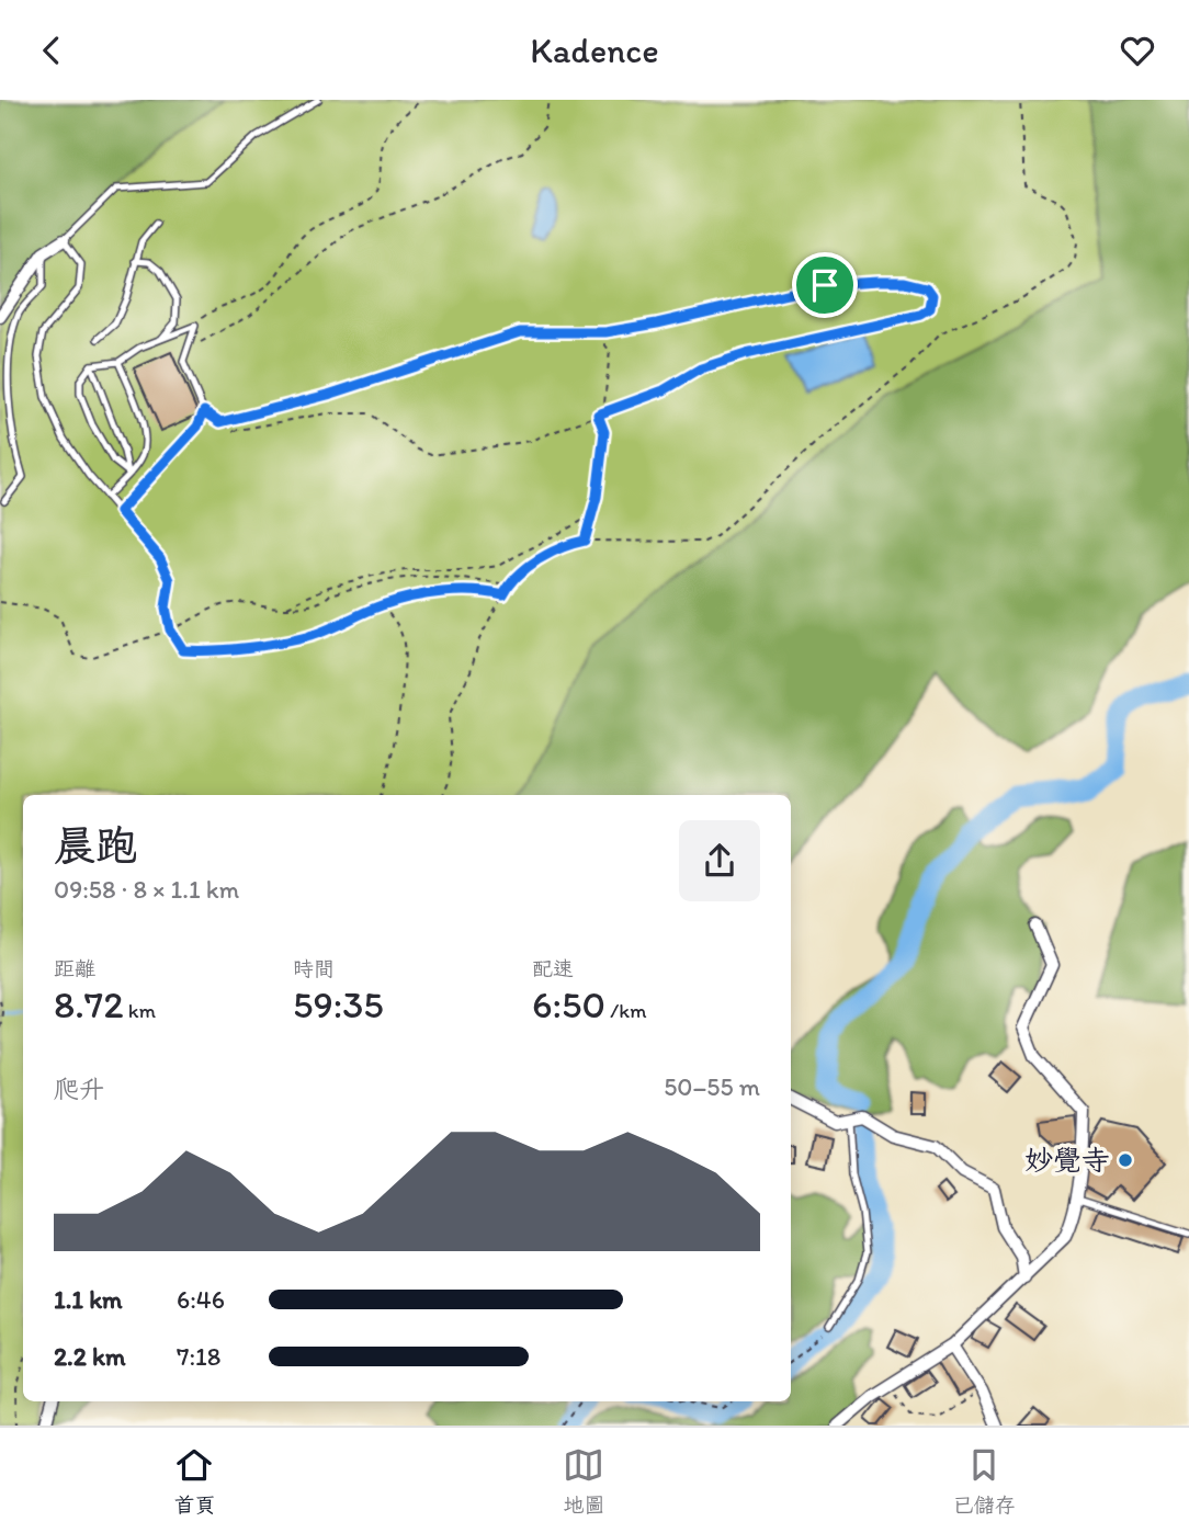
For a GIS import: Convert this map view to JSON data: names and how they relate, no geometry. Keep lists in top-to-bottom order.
{
  "places": ["妙覺寺"],
  "page": {
    "header": "Kadence",
    "heading": ["晨跑", "09:58 · 8 × 1.1 km"],
    "stats": [
      ["距離", "8.72 km"],
      ["時間", "59:35"],
      ["配速", "6:50 /km"]
    ],
    "chart": ["爬升", "50–55 m"],
    "list": [
      {
        "name": "1.1 km",
        "note": "6:46"
      },
      {
        "name": "2.2 km",
        "note": "7:18"
      }
    ],
    "tabs": ["首頁", "地圖", "已儲存"]
  }
}
